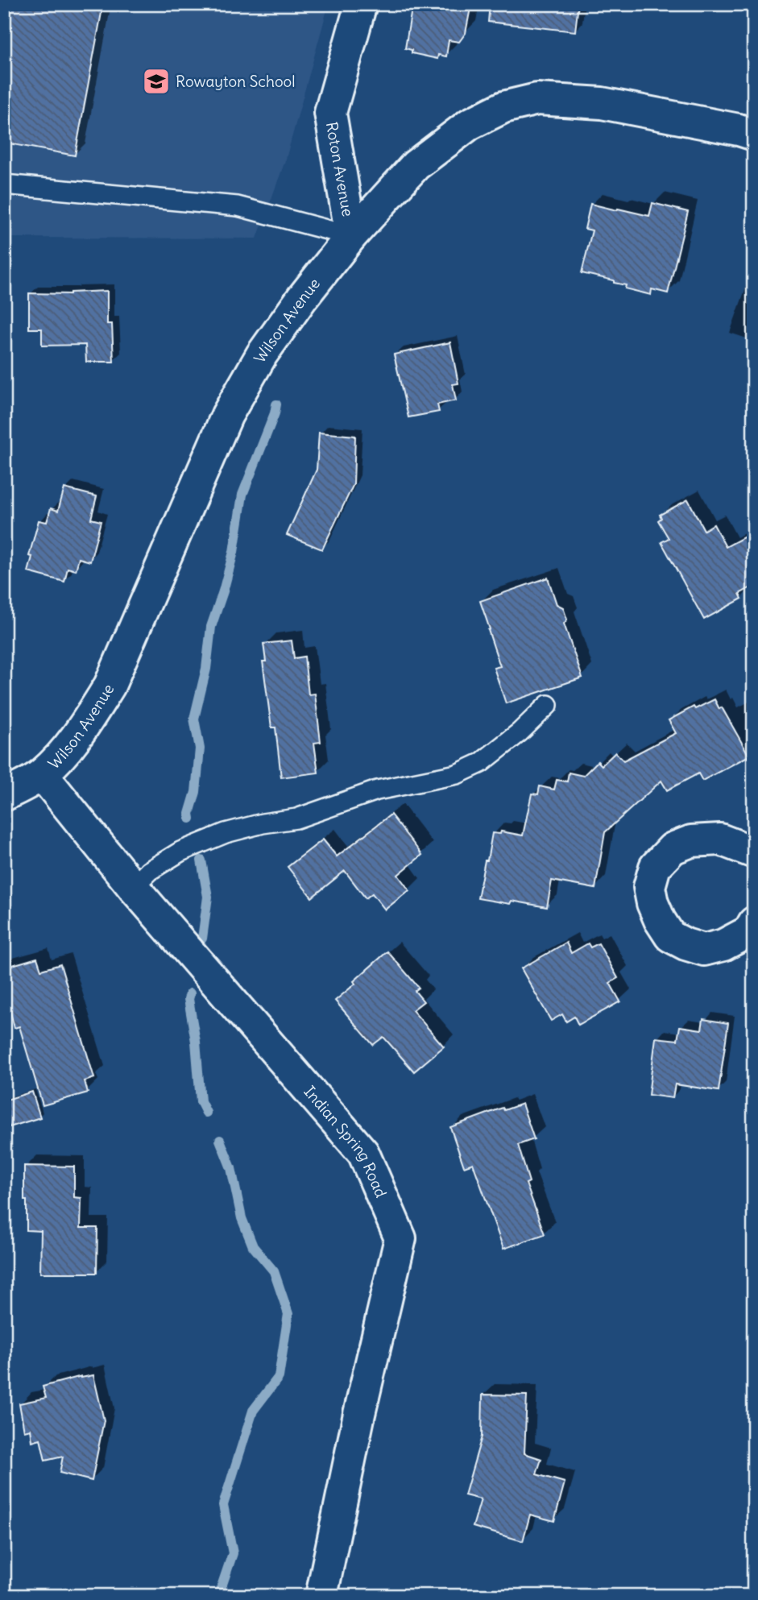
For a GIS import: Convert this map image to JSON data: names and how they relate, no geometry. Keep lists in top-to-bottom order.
{
  "streets": {
    "street": ["Roton Avenue", "Wilson Avenue", "Indian Spring Road"]
  },
  "crossings": [
    ["Roton Avenue", "Wilson Avenue"],
    ["Wilson Avenue", "Indian Spring Road"]
  ],
  "places": {
    "school or university": ["Rowayton School"]
  }
}
